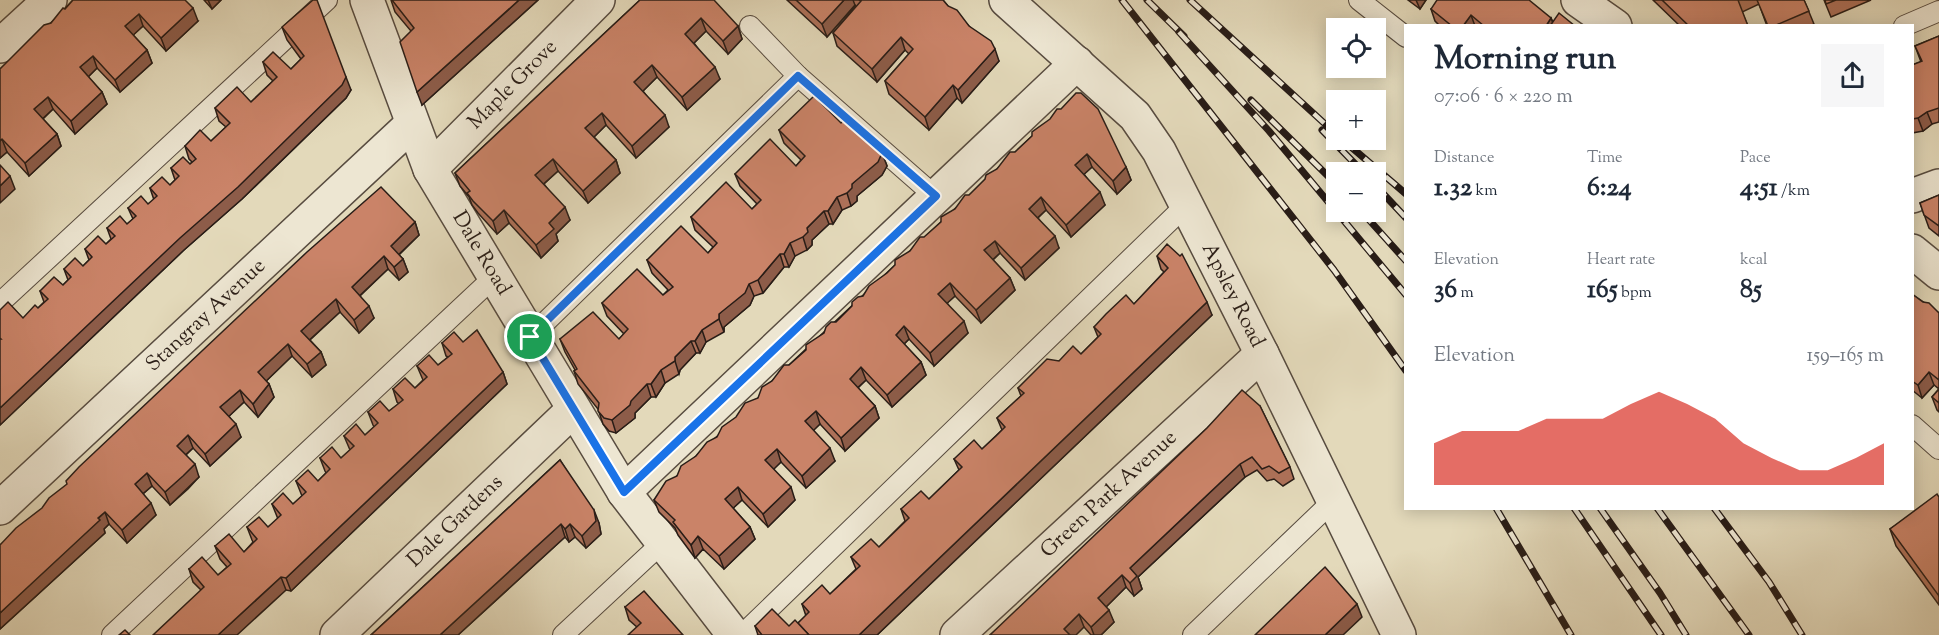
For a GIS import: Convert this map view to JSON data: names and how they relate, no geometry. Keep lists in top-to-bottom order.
{
  "streets": {
    "street": [
      "Maple Grove",
      "Dale Road",
      "Apsley Road",
      "Stangray Avenue",
      "Green Park Avenue",
      "Dale Gardens"
    ]
  },
  "crossings": [
    ["Maple Grove", "Dale Road"],
    ["Dale Road", "Stangray Avenue"],
    ["Dale Road", "Dale Gardens"],
    ["Apsley Road", "Green Park Avenue"]
  ],
  "page": {
    "map_buttons": ["+", "−"],
    "heading": ["Morning run", "07:06 · 6 × 220 m"],
    "stats": [
      ["Distance", "1.32 km"],
      ["Time", "6:24"],
      ["Pace", "4:51 /km"],
      ["Elevation", "36 m"],
      ["Heart rate", "165 bpm"],
      ["kcal", "85"]
    ],
    "chart": ["Elevation", "159–165 m"]
  }
}
